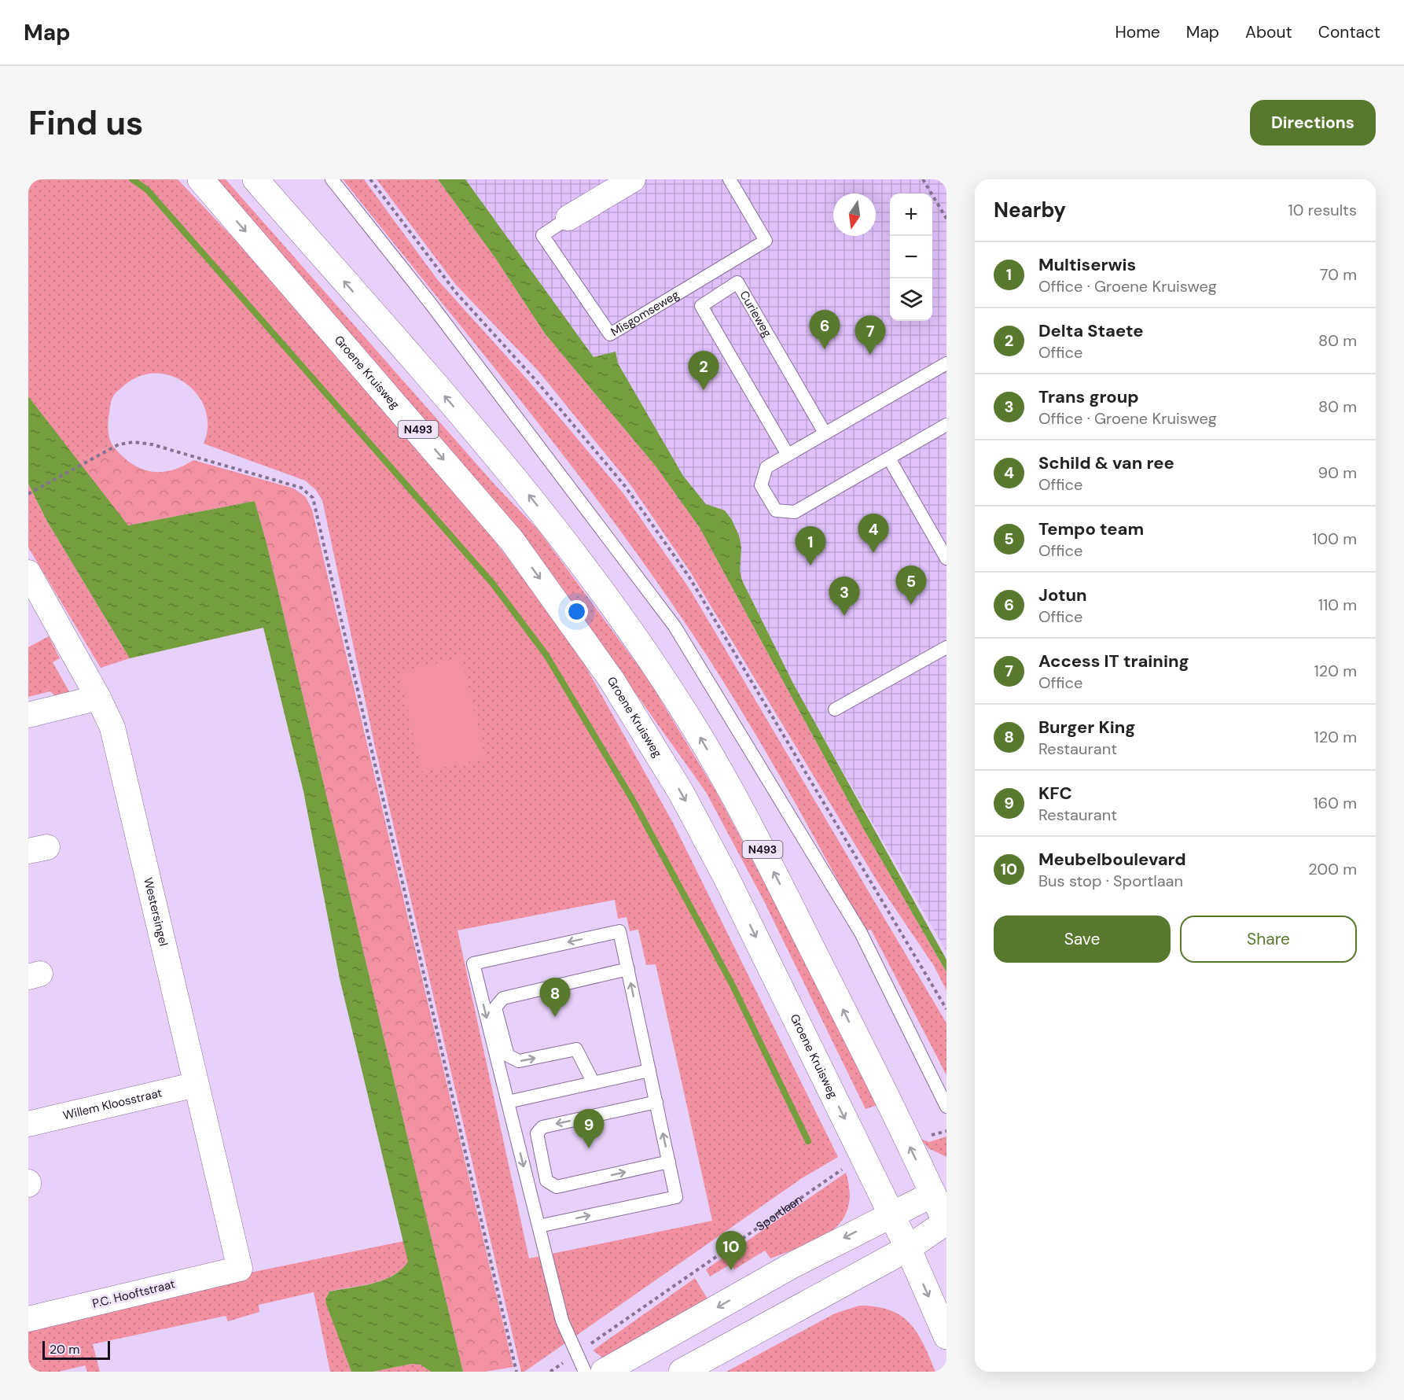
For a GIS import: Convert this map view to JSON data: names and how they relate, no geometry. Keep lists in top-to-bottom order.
{
  "streets": {
    "main road": ["Groene Kruisweg", "N493"],
    "street": [
      "Misgomseweg",
      "Westersingel",
      "Willem Kloosstraat",
      "P.C. Hooftstraat"
    ],
    "lane": ["Curieweg"],
    "path": ["Sportlaan"]
  },
  "crossings": [
    ["Groene Kruisweg", "Sportlaan"],
    ["Westersingel", "Willem Kloosstraat"],
    ["Westersingel", "P.C. Hooftstraat"]
  ],
  "scale_bar": "20 m",
  "north": "bottom",
  "page": {
    "header": "Map",
    "nav": [
      "Home",
      "Map",
      "About",
      "Contact"
    ],
    "buttons": [
      "Directions",
      ["Save", "Share"]
    ],
    "title": "Find us",
    "heading": ["Nearby", "10 results"],
    "map_buttons": ["+", "−"],
    "list": [
      {
        "mark": "1",
        "name": "Multiserwis",
        "note": "Office · Groene Kruisweg",
        "value": "70 m"
      },
      {
        "mark": "2",
        "name": "Delta Staete",
        "note": "Office",
        "value": "80 m"
      },
      {
        "mark": "3",
        "name": "Trans group",
        "note": "Office · Groene Kruisweg",
        "value": "80 m"
      },
      {
        "mark": "4",
        "name": "Schild & van ree",
        "note": "Office",
        "value": "90 m"
      },
      {
        "mark": "5",
        "name": "Tempo team",
        "note": "Office",
        "value": "100 m"
      },
      {
        "mark": "6",
        "name": "Jotun",
        "note": "Office",
        "value": "110 m"
      },
      {
        "mark": "7",
        "name": "Access IT training",
        "note": "Office",
        "value": "120 m"
      },
      {
        "mark": "8",
        "name": "Burger King",
        "note": "Restaurant",
        "value": "120 m"
      },
      {
        "mark": "9",
        "name": "KFC",
        "note": "Restaurant",
        "value": "160 m"
      },
      {
        "mark": "10",
        "name": "Meubelboulevard",
        "note": "Bus stop · Sportlaan",
        "value": "200 m"
      }
    ],
    "pins": [
      "6",
      "7",
      "2",
      "4",
      "1",
      "5",
      "3",
      "8",
      "9",
      "10"
    ],
    "scale": "20 m"
  }
}
